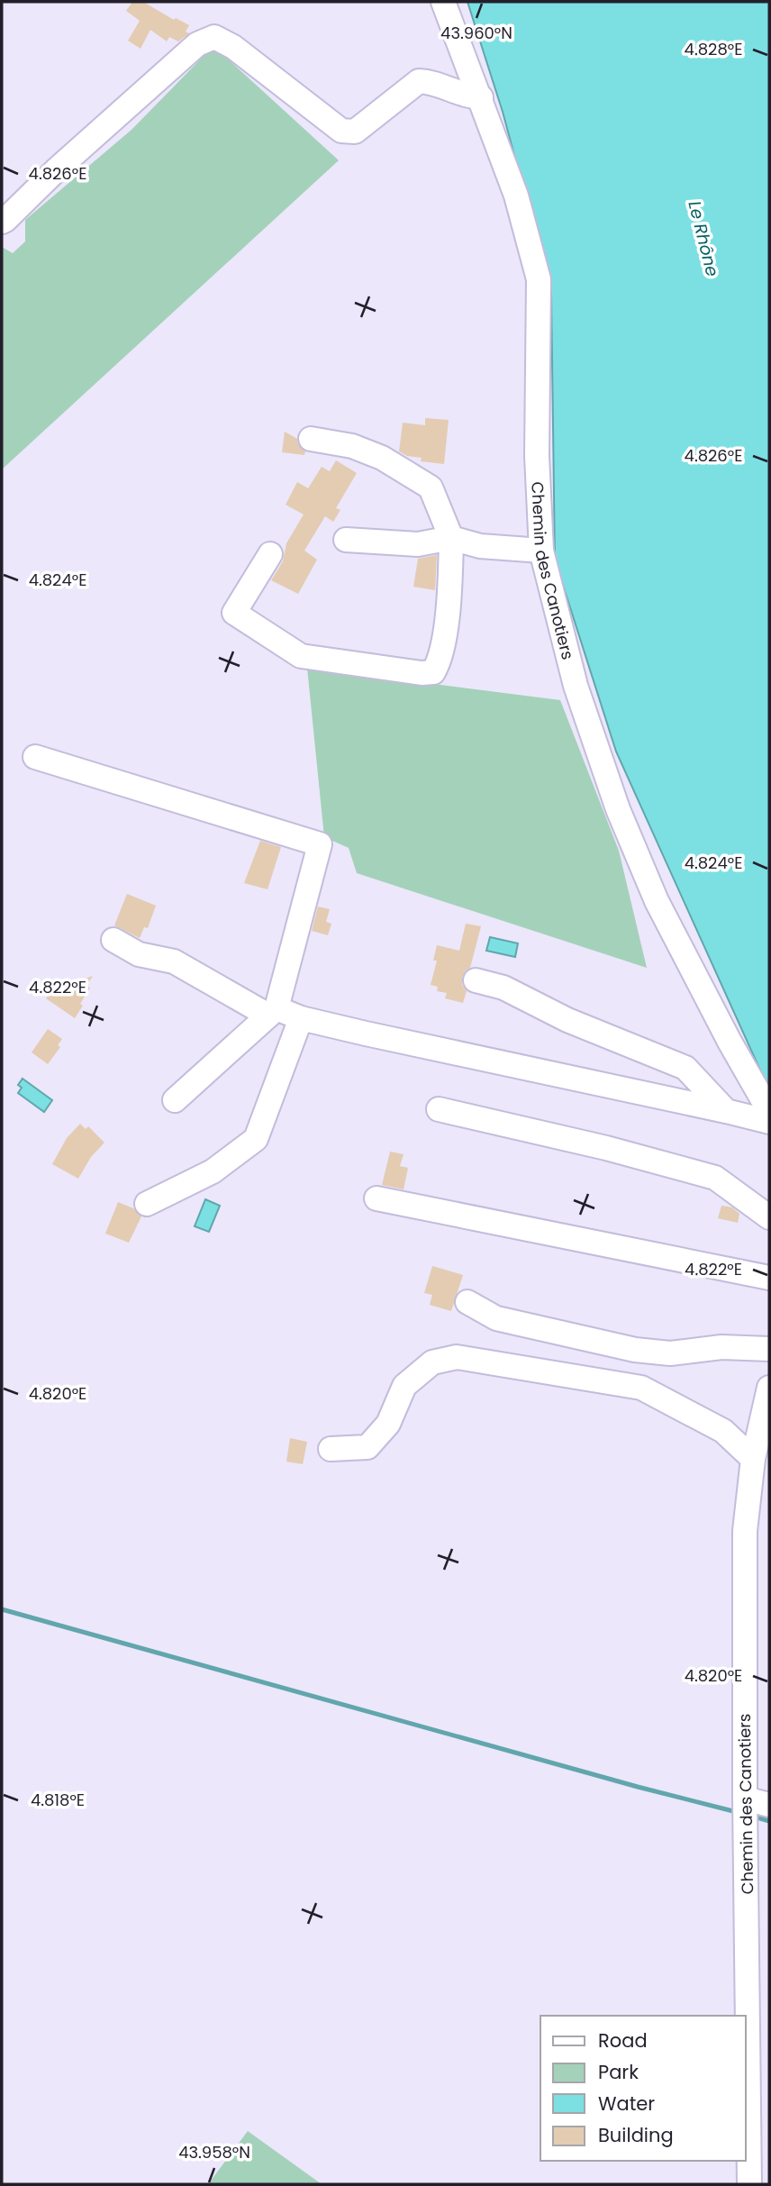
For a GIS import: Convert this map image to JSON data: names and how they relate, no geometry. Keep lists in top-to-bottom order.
{
  "streets": {
    "street": ["Chemin des Canotiers"]
  },
  "water": ["Le Rhône"],
  "legend": [
    "Road",
    "Park",
    "Water",
    "Building"
  ],
  "coordinates": [
    "43.960°N",
    "4.828°E",
    "4.826°E",
    "4.824°E",
    "4.822°E",
    "4.820°E",
    "4.818°E",
    "43.958°N"
  ]
}
